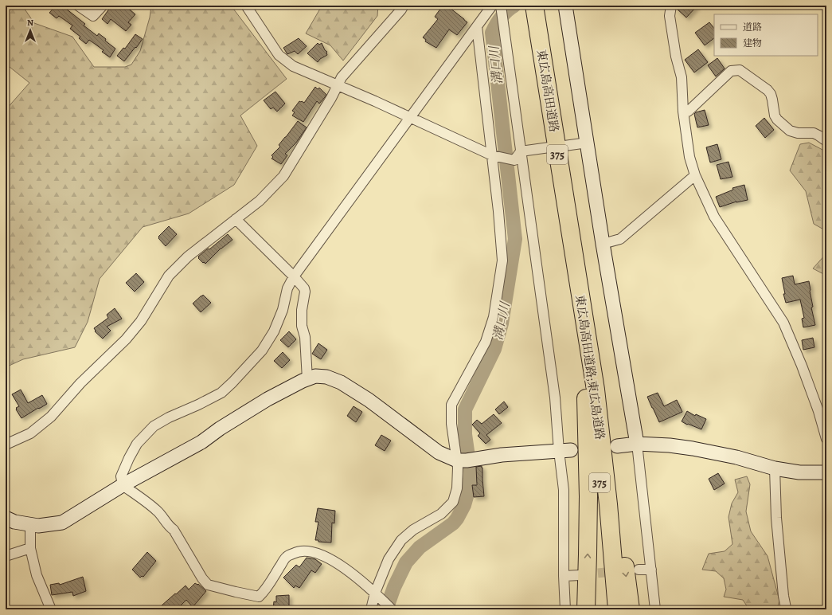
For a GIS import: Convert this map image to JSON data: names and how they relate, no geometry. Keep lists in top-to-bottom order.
{
  "streets": {
    "highway": ["東広島高田道路", "375", "東広島高田道路;東広島道路"]
  },
  "crossings": [
    ["東広島高田道路", "東広島高田道路;東広島道路"]
  ],
  "water": ["溝口川"],
  "legend": ["道路", "建物"],
  "north": "top"
}
